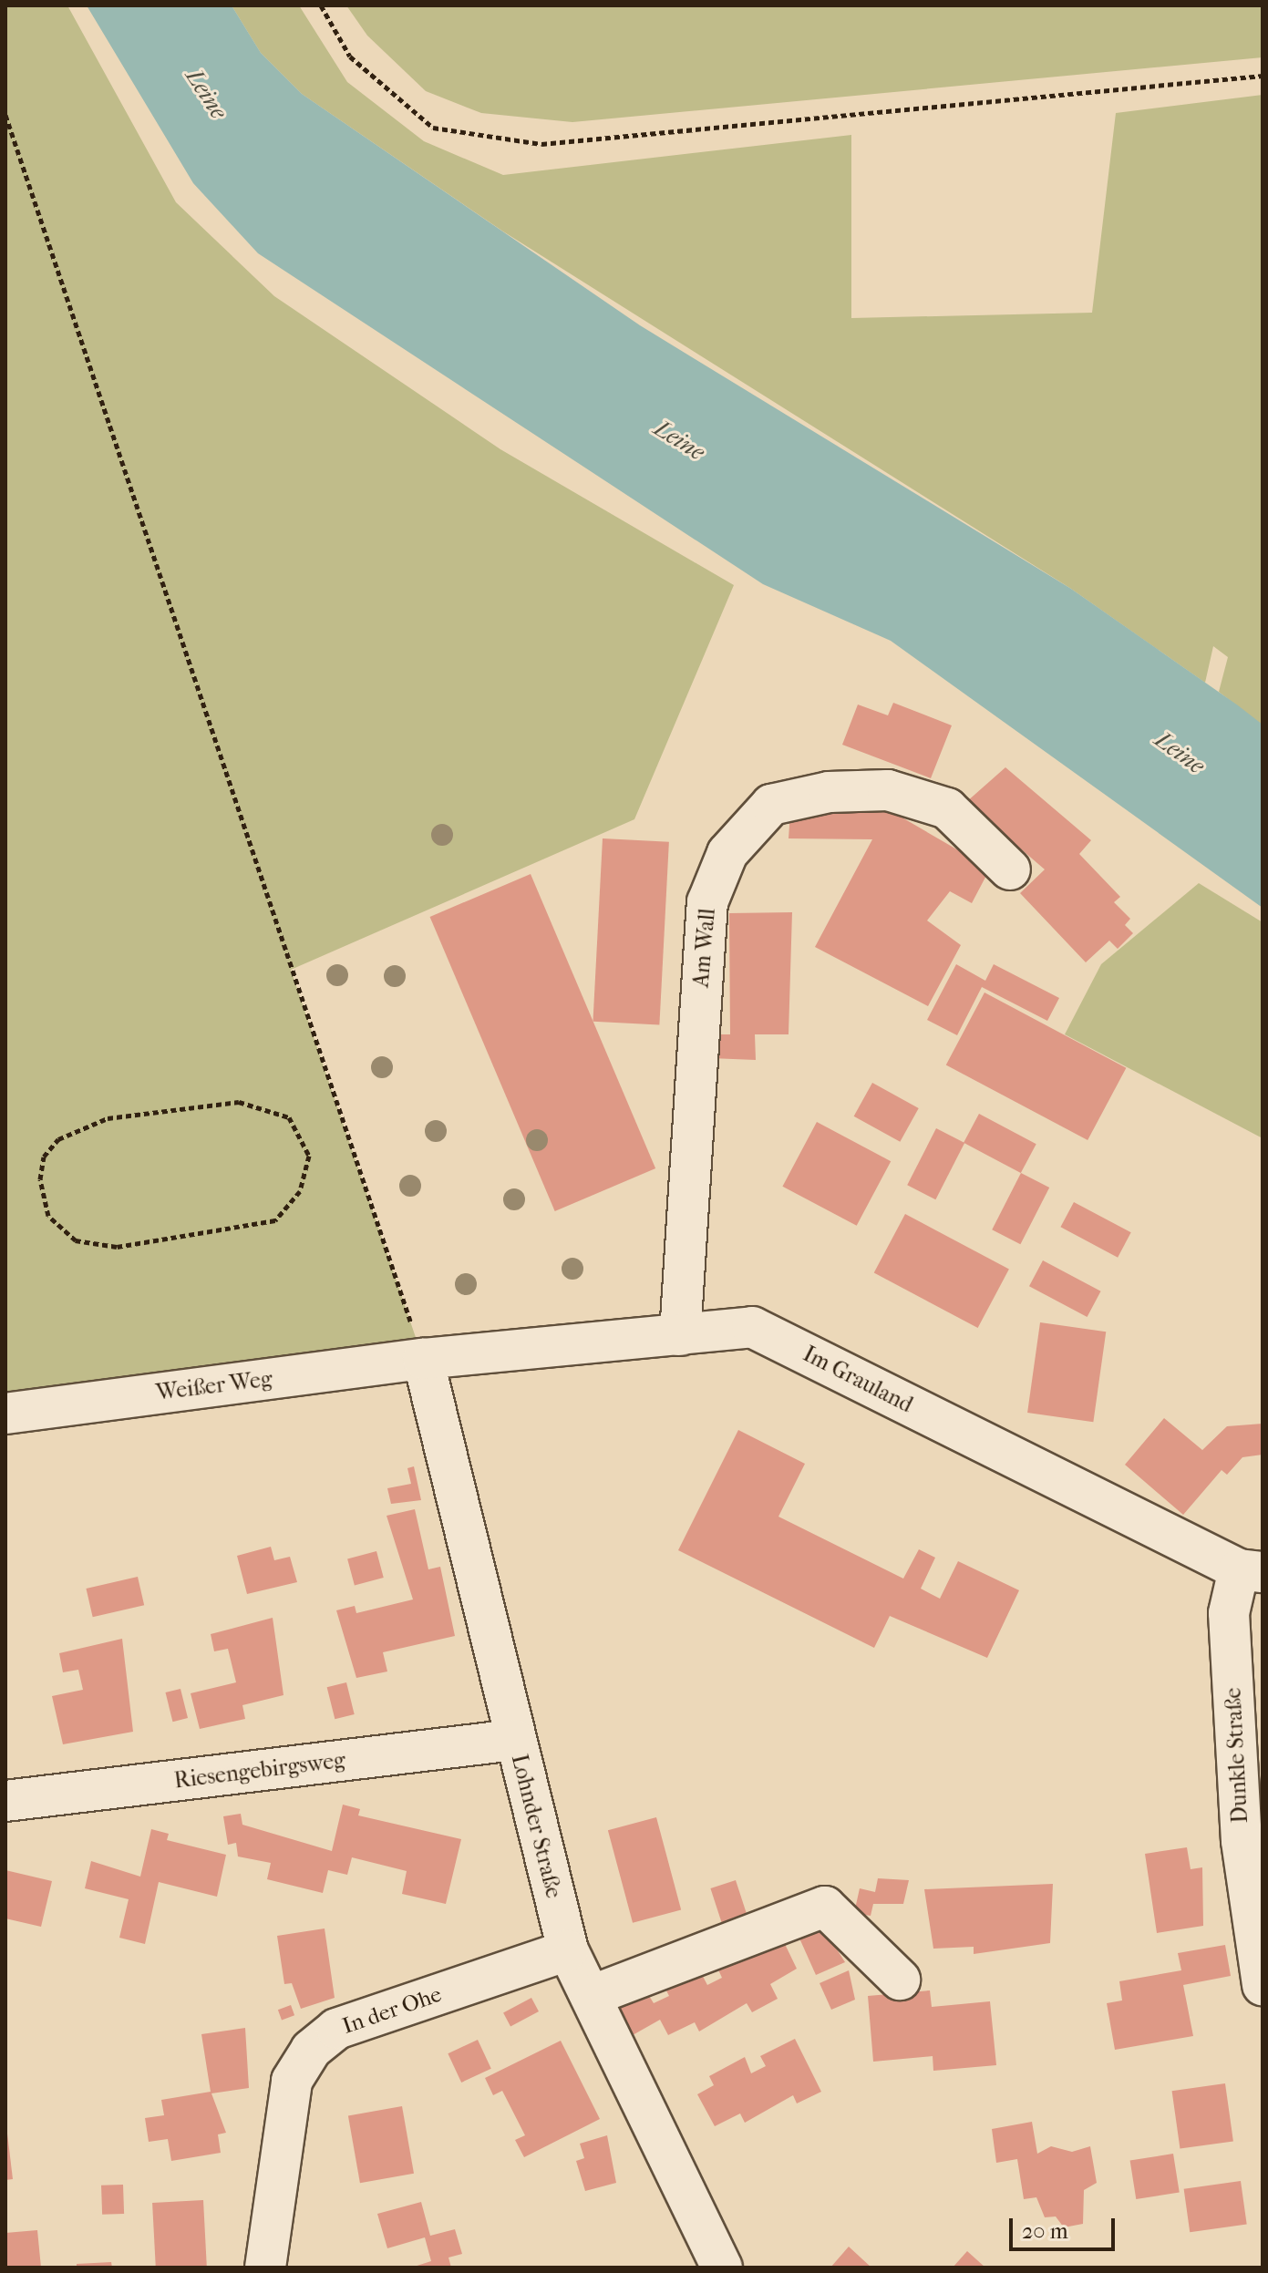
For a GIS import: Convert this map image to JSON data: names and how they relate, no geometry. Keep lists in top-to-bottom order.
{
  "streets": {
    "street": [
      "Am Wall",
      "Im Grauland",
      "Weißer Weg",
      "Dunkle Straße",
      "Riesengebirgsweg",
      "Lohnder Straße",
      "In der Ohe"
    ]
  },
  "crossings": [
    ["Am Wall", "Im Grauland"],
    ["Im Grauland", "Weißer Weg"],
    ["Im Grauland", "Dunkle Straße"],
    ["Im Grauland", "Lohnder Straße"],
    ["Weißer Weg", "Lohnder Straße"],
    ["Riesengebirgsweg", "Lohnder Straße"],
    ["Lohnder Straße", "In der Ohe"]
  ],
  "water": ["Leine"],
  "scale_bar": "20 m"
}
